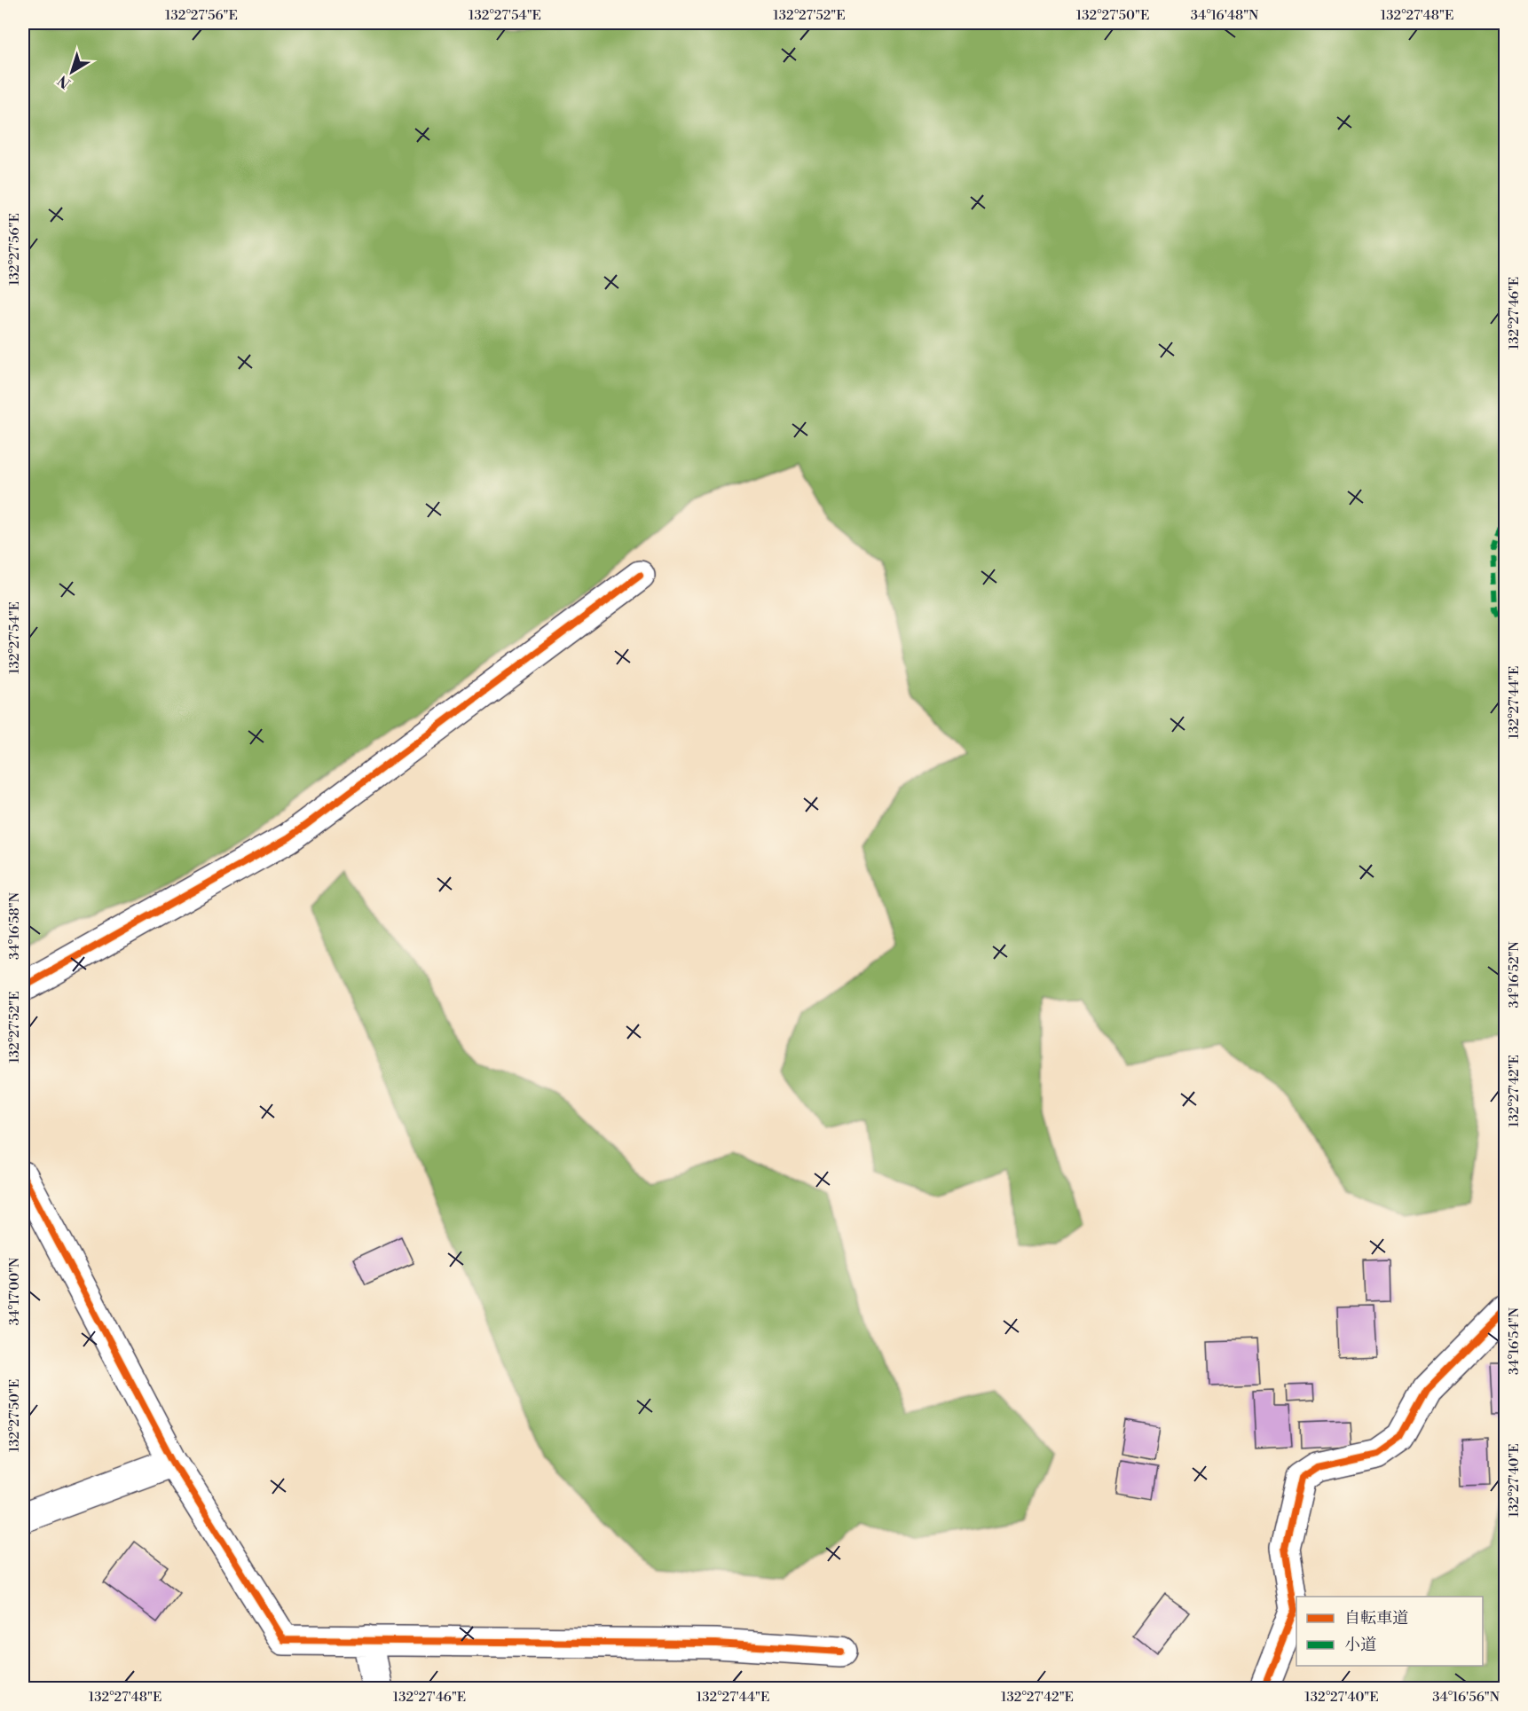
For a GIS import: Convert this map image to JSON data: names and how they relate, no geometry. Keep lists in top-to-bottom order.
{
  "legend": ["自転車道", "小道"],
  "north": "bottom left",
  "coordinates": [
    "132°27'56\"E",
    "132°27'54\"E",
    "132°27'52\"E",
    "132°27'50\"E",
    "34°16'48\"N",
    "132°27'48\"E",
    "132°27'46\"E",
    "132°27'44\"E",
    "34°16'58\"N",
    "34°16'52\"N",
    "132°27'42\"E",
    "34°17'00\"N",
    "34°16'54\"N",
    "132°27'40\"E",
    "34°16'56\"N"
  ]
}
